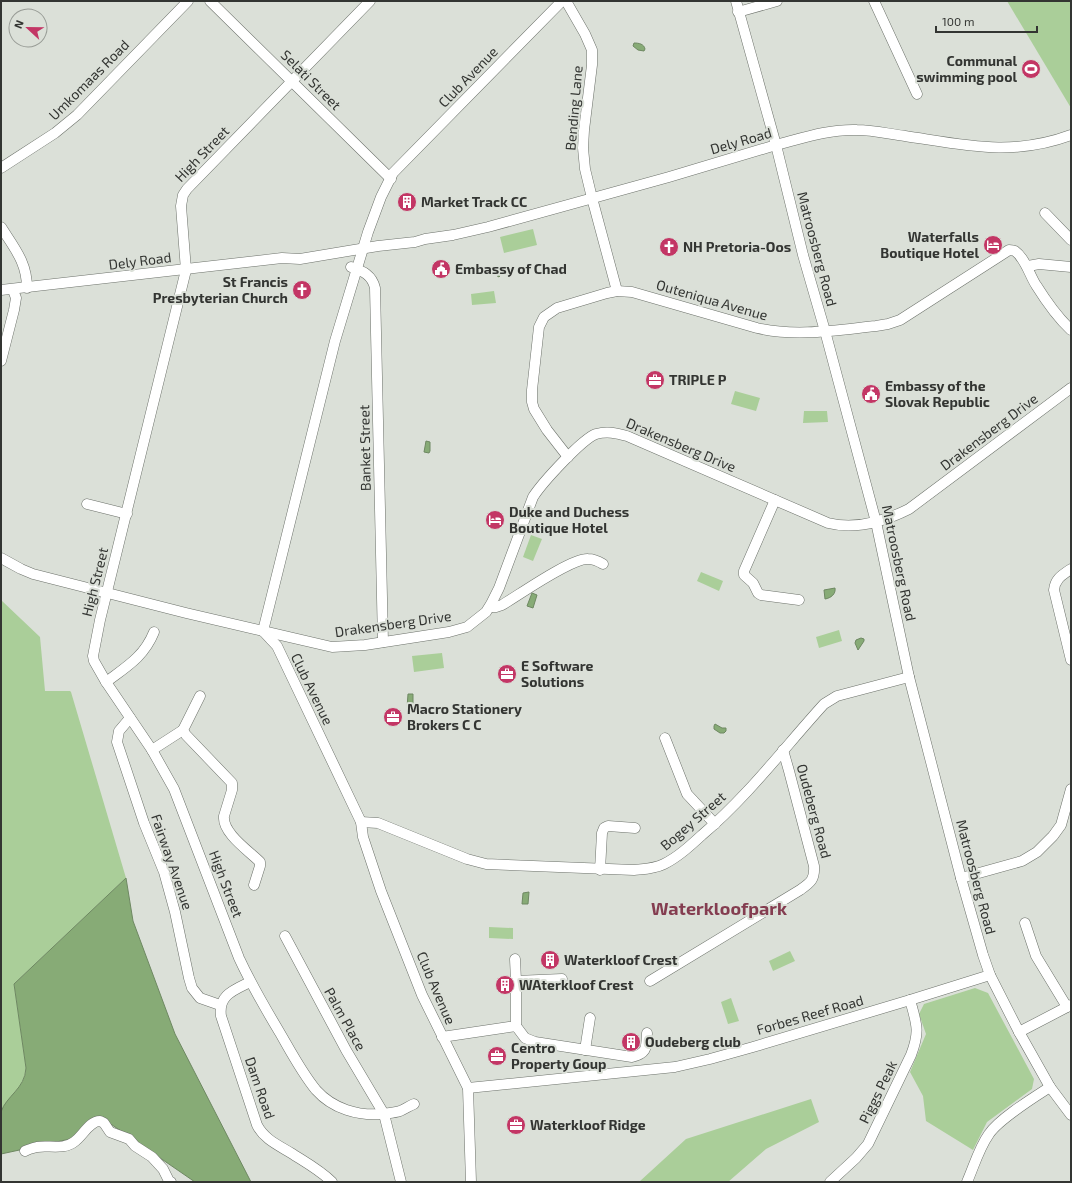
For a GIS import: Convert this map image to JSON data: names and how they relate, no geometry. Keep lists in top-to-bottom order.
{
  "streets": {
    "street": [
      "Club Avenue",
      "Umkomaas Road",
      "Selati Street",
      "Bending Lane",
      "Dely Road",
      "High Street",
      "Matroosberg Road",
      "Outeniqua Avenue",
      "Drakensberg Drive",
      "Banket Street",
      "Oudeberg Road",
      "Bogey Street",
      "Fairway Avenue",
      "Forbes Reef Road",
      "Palm Place",
      "Dam Road",
      "Piggs Peak"
    ]
  },
  "crossings": [
    ["Club Avenue", "Selati Street"],
    ["Club Avenue", "Dely Road"],
    ["Club Avenue", "Drakensberg Drive"],
    ["Club Avenue", "Banket Street"],
    ["Club Avenue", "Bogey Street"],
    ["Club Avenue", "Forbes Reef Road"],
    ["Selati Street", "High Street"],
    ["Bending Lane", "Dely Road"],
    ["Bending Lane", "Outeniqua Avenue"],
    ["Dely Road", "High Street"],
    ["Dely Road", "Matroosberg Road"],
    ["High Street", "Drakensberg Drive"],
    ["High Street", "Fairway Avenue"],
    ["High Street", "Palm Place"],
    ["Matroosberg Road", "Outeniqua Avenue"],
    ["Matroosberg Road", "Drakensberg Drive"],
    ["Matroosberg Road", "Bogey Street"],
    ["Matroosberg Road", "Forbes Reef Road"],
    ["Outeniqua Avenue", "Drakensberg Drive"],
    ["Drakensberg Drive", "Banket Street"],
    ["Oudeberg Road", "Bogey Street"],
    ["Fairway Avenue", "Dam Road"],
    ["Forbes Reef Road", "Piggs Peak"]
  ],
  "districts": ["Waterkloofpark"],
  "places": {
    "sports": ["Communal swimming pool"],
    "building": [
      "Market Track CC",
      "Waterkloof Crest",
      "WAterkloof Crest",
      "Oudeberg club"
    ],
    "hotel": ["Waterfalls Boutique Hotel", "Duke and Duchess Boutique Hotel"],
    "church": ["NH Pretoria-Oos", "St Francis Presbyterian Church"],
    "public building": ["Embassy of Chad", "Embassy of the Slovak Republic"],
    "office": [
      "TRIPLE P",
      "E Software Solutions",
      "Macro Stationery Brokers C C",
      "Centro Property Goup",
      "Waterkloof Ridge"
    ]
  },
  "scale_bar": "100 m",
  "north": "left"
}
